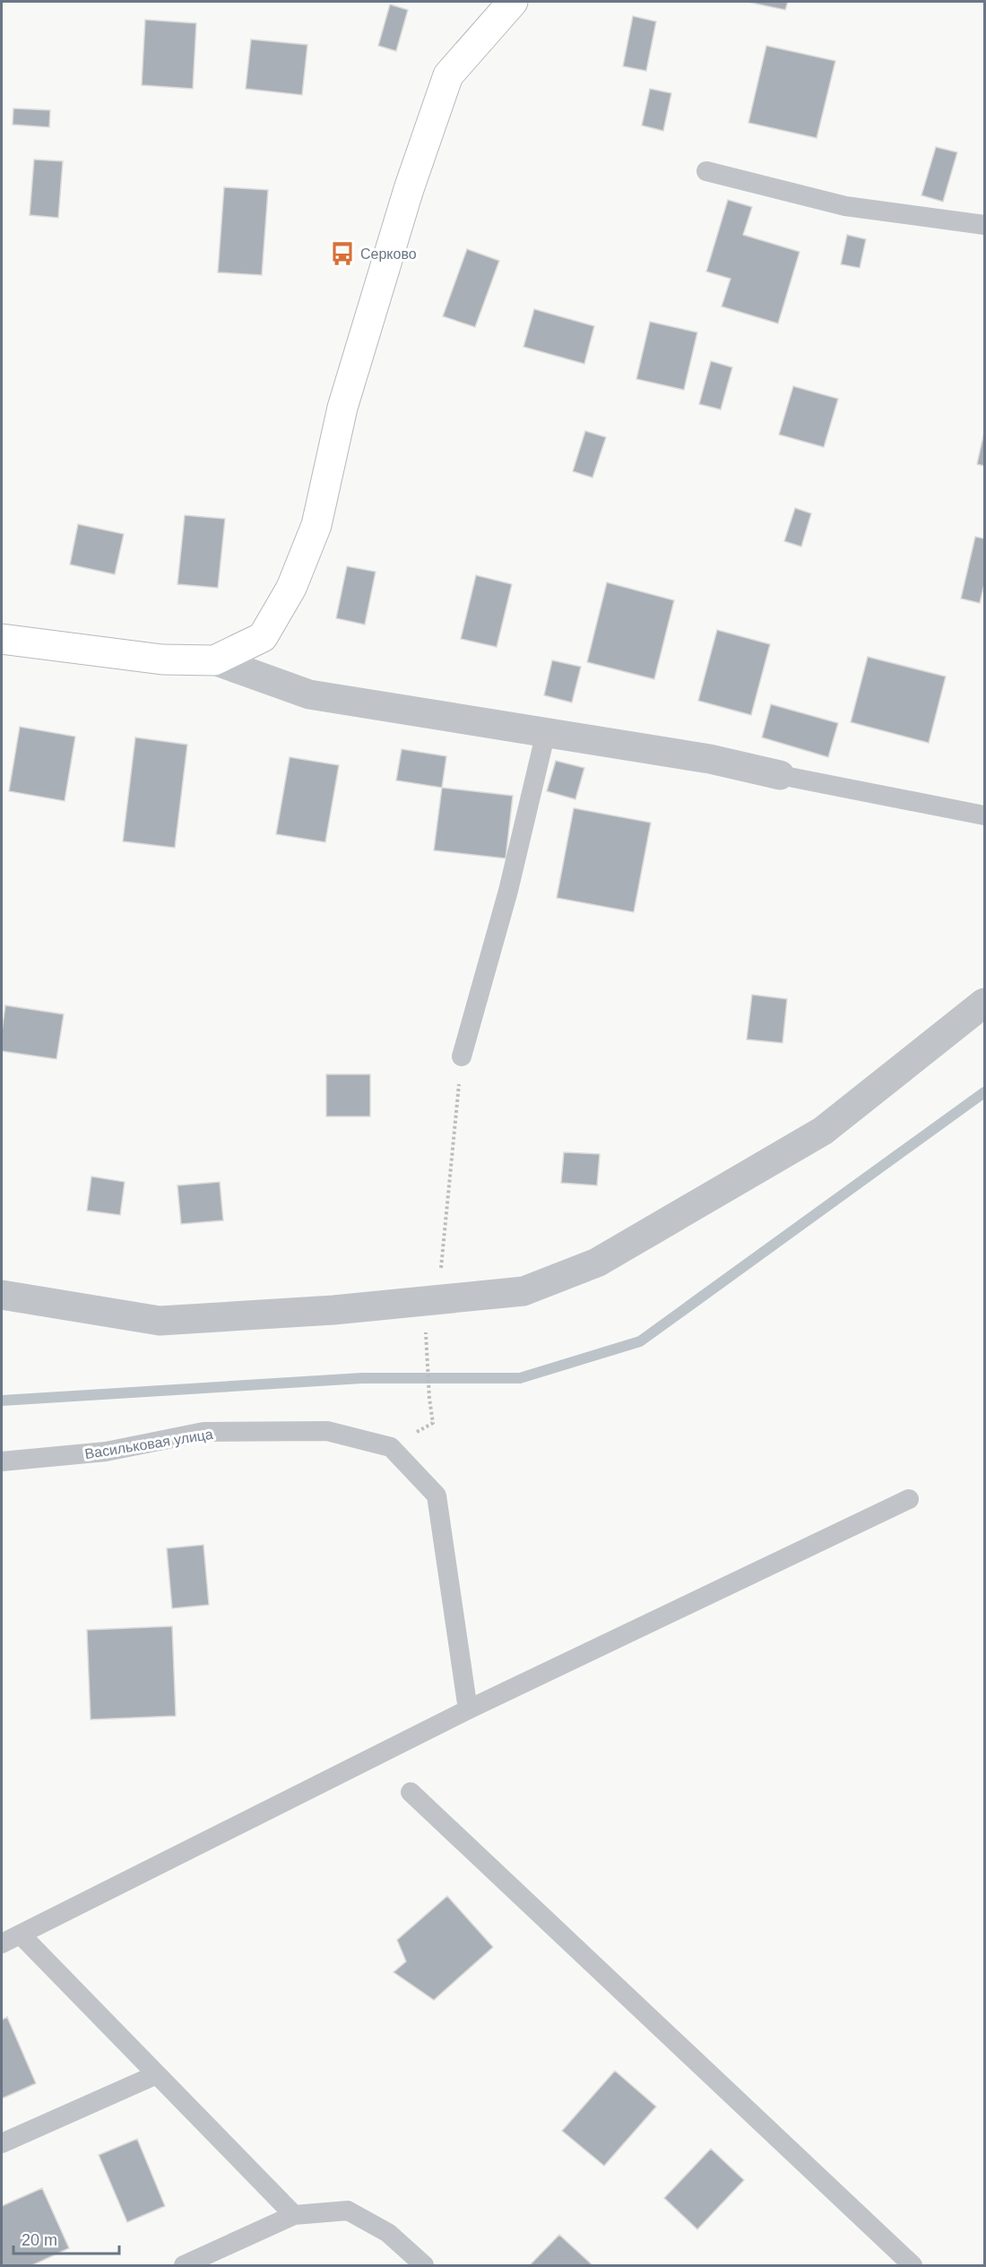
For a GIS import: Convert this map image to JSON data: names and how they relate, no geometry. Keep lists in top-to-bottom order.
{
  "streets": {
    "lane": ["Васильковая улица"]
  },
  "places": {
    "bus stop": ["Серково"]
  },
  "scale_bar": "20 m"
}
